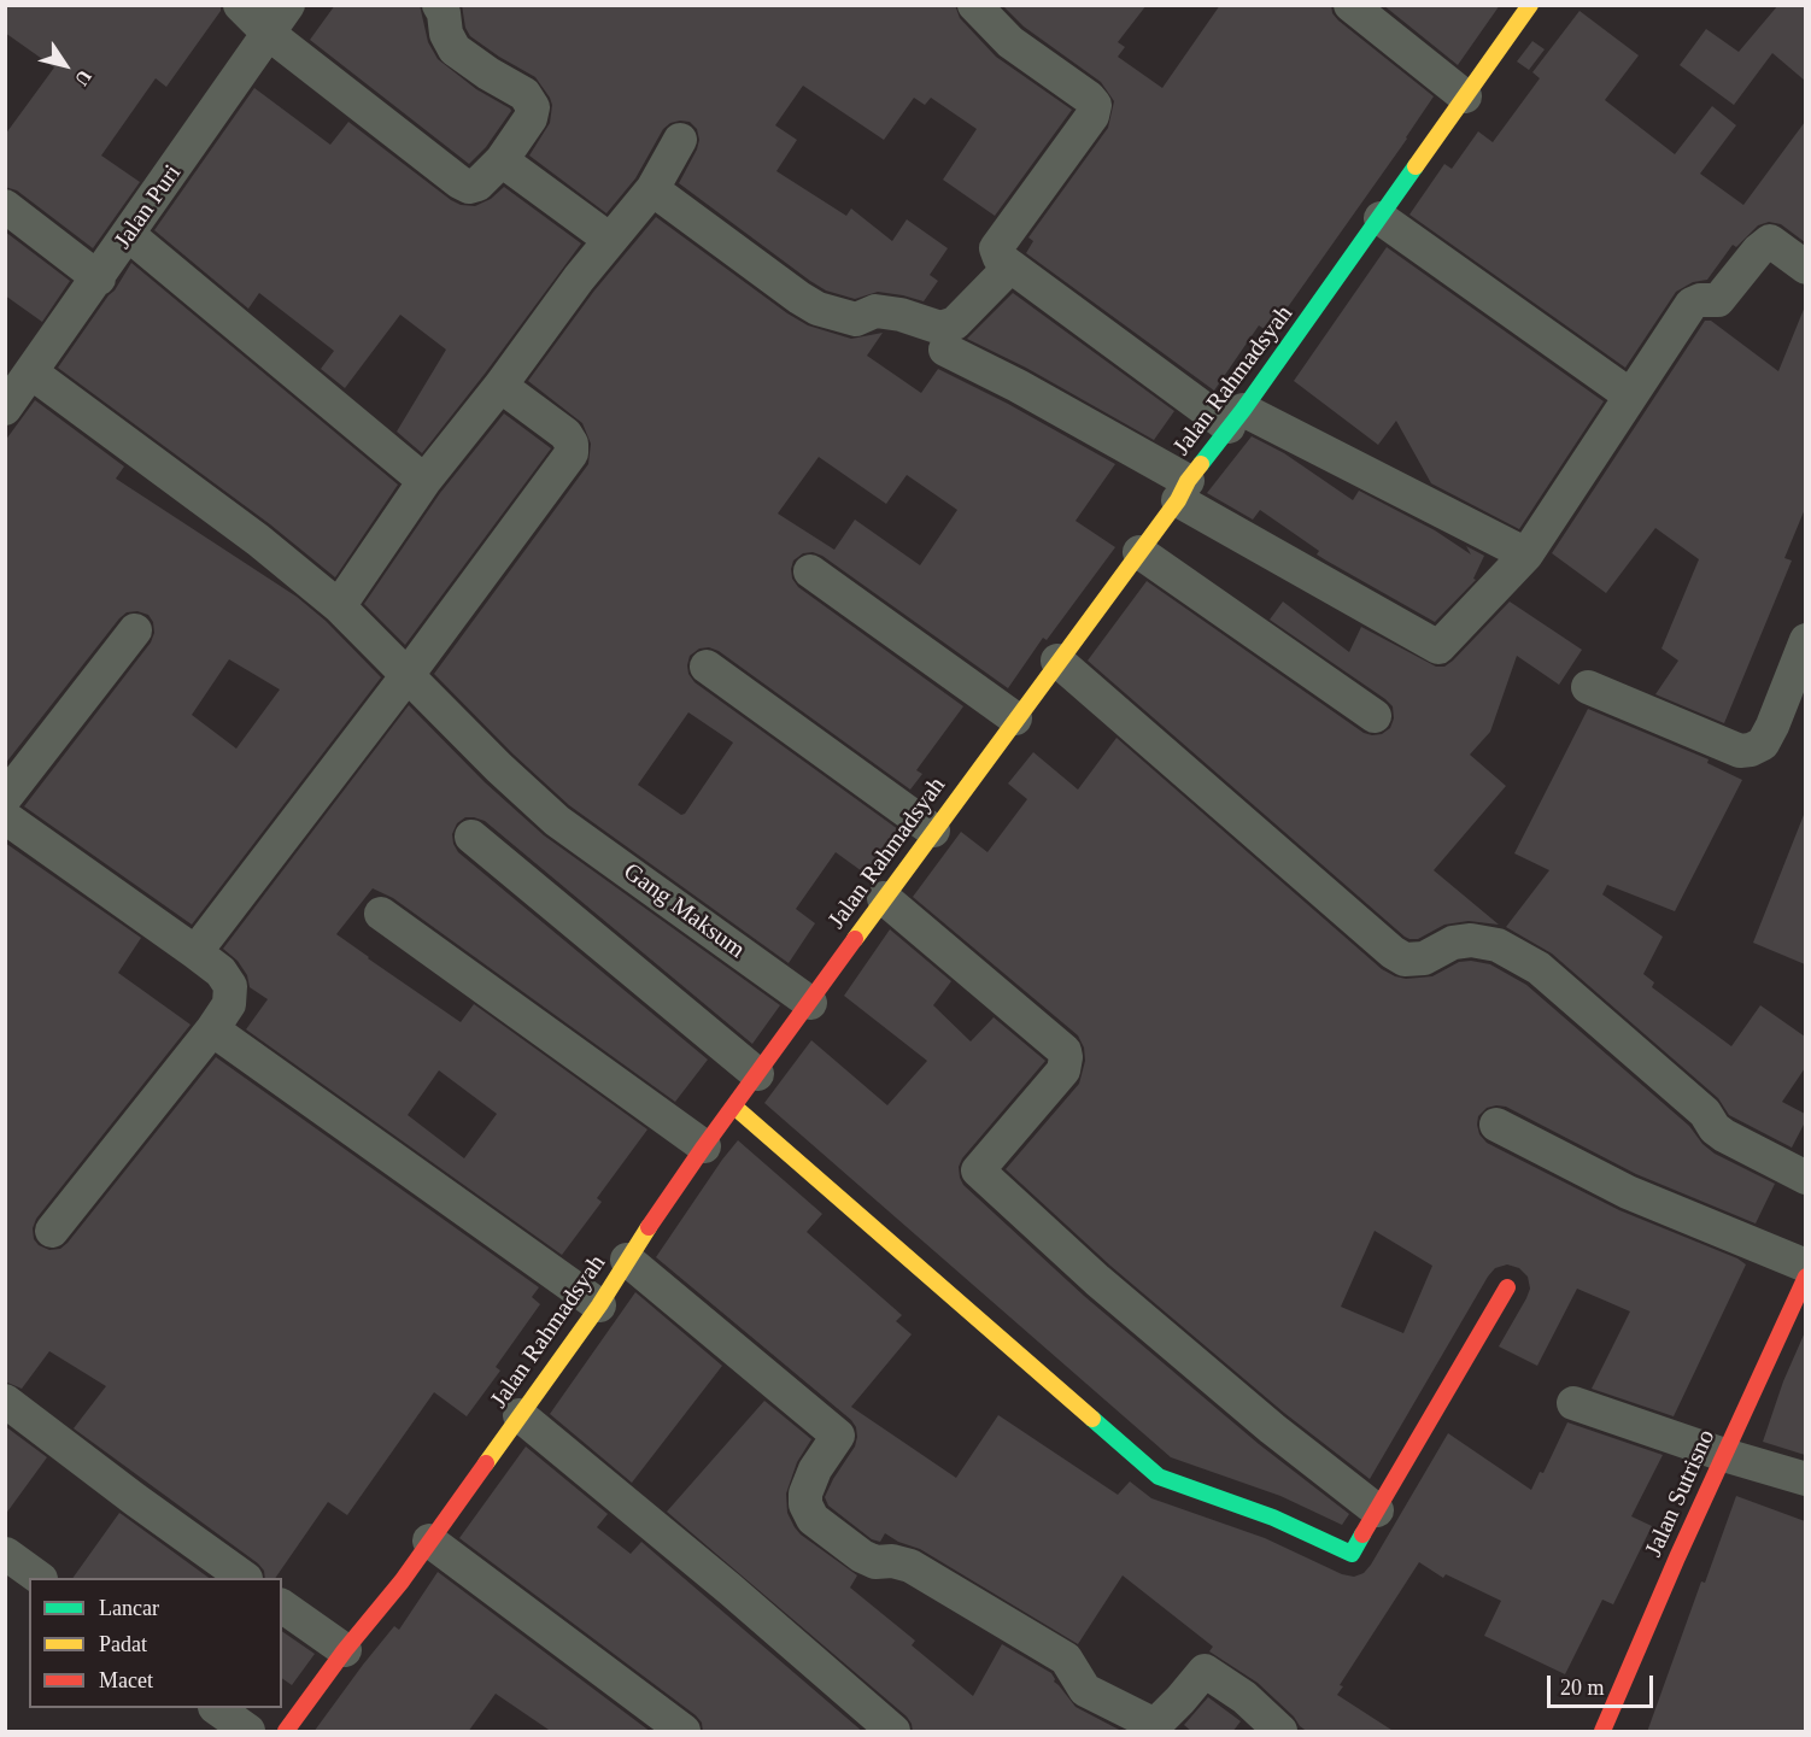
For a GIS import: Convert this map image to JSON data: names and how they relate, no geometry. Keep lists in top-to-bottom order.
{
  "streets": {
    "street": [
      "Jalan Puri",
      "Jalan Rahmadsyah",
      "Gang Maksum",
      "Jalan Sutrisno"
    ]
  },
  "crossings": [
    ["Jalan Puri", "Gang Maksum"],
    ["Jalan Rahmadsyah", "Gang Maksum"]
  ],
  "legend": ["Lancar", "Padat", "Macet"],
  "scale_bar": "20 m",
  "north": "bottom right"
}
